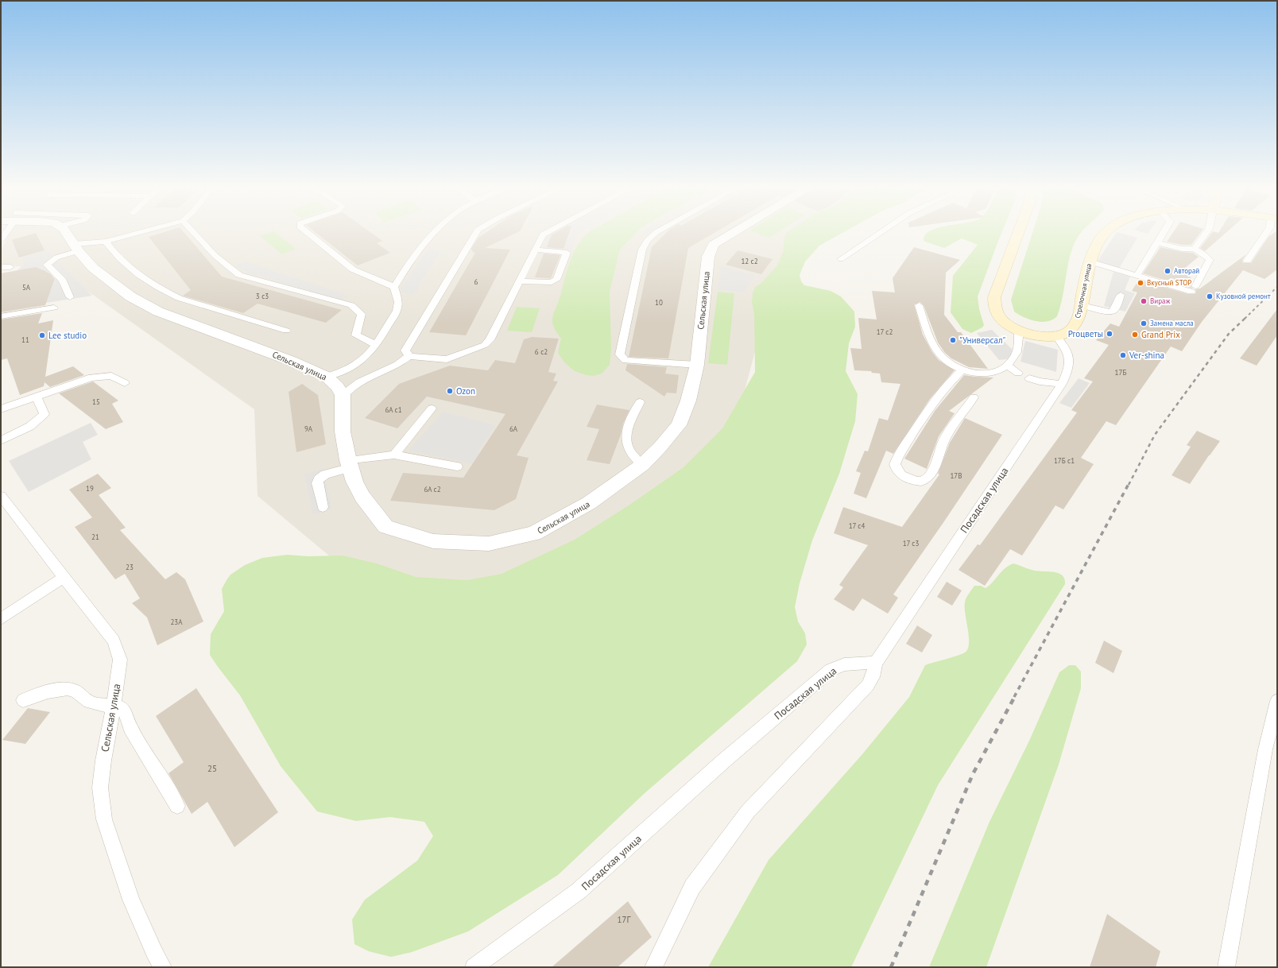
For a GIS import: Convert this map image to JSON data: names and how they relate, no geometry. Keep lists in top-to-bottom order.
{
  "streets": {
    "main road": ["Стрелочная улица"],
    "street": ["Сельская улица"],
    "lane": ["Посадская улица"]
  },
  "crossings": [
    ["Стрелочная улица", "Посадская улица"]
  ],
  "places": [
    "Авторай",
    "Вкусный STOP",
    "Кузовной ремонт",
    "Вираж",
    "Замена масла",
    "Proцветы",
    "Grand Prix",
    "Lee studio",
    "\"Универсал\"",
    "Ver-shina",
    "Ozon"
  ],
  "house_numbers": [
    "12 с2",
    "6",
    "5А",
    "3 с3",
    "10",
    "17 с2",
    "11",
    "6 с2",
    "17Б",
    "15",
    "6А с1",
    "9А",
    "6А",
    "17Б с1",
    "17В",
    "19",
    "6А с2",
    "17 с4",
    "21",
    "17 с3",
    "23",
    "23А",
    "25",
    "17Г"
  ]
}
